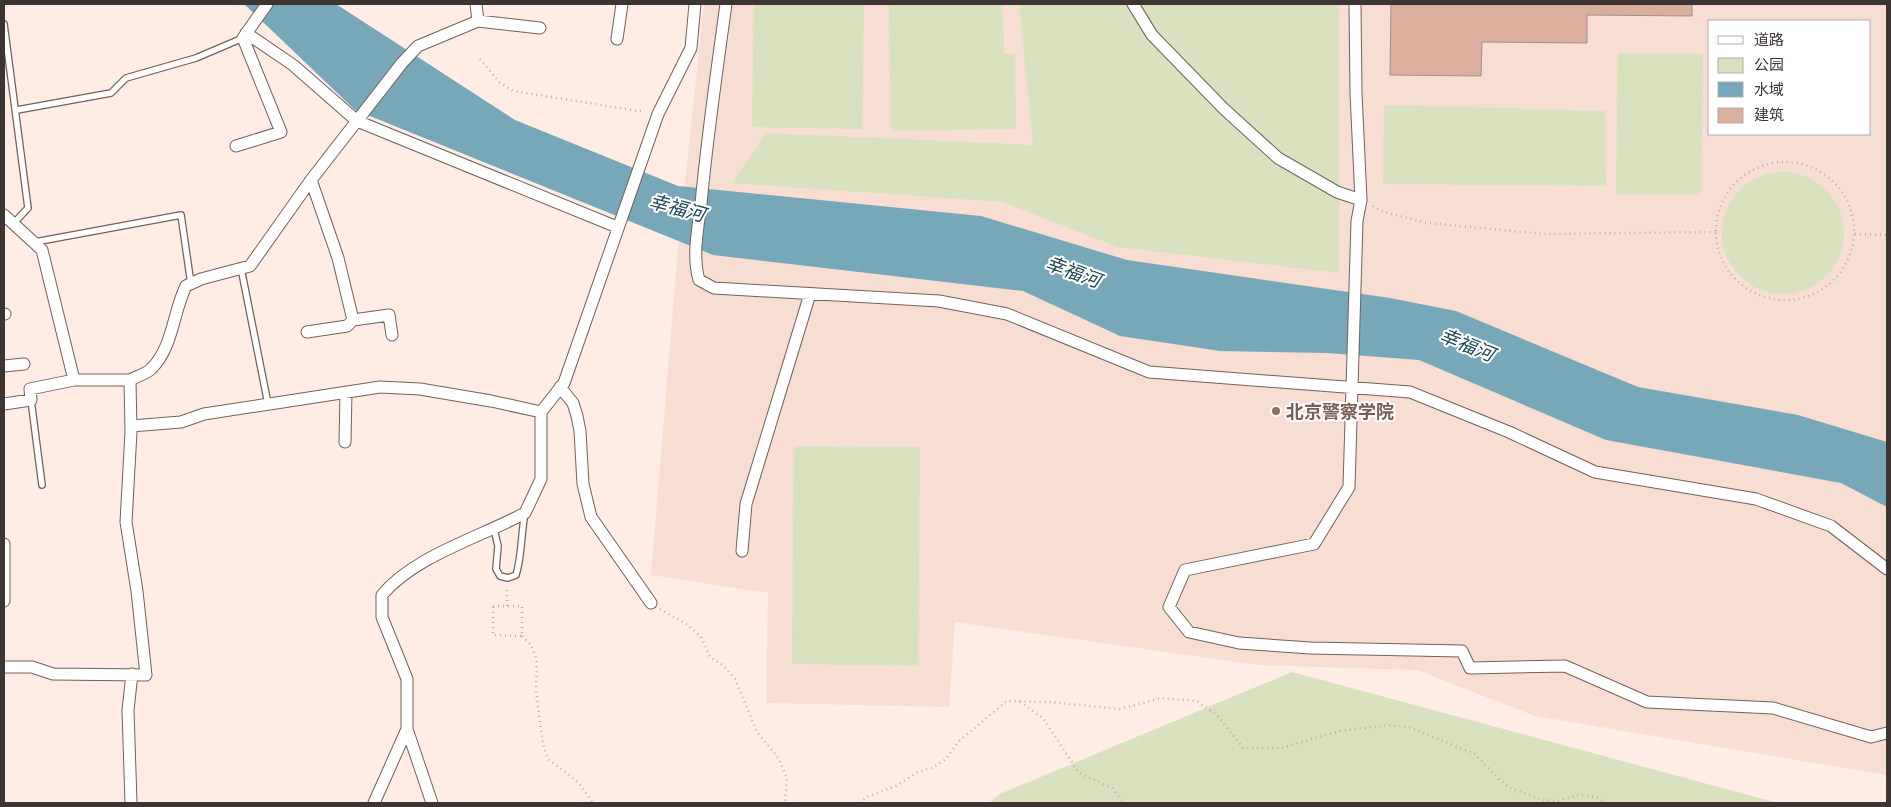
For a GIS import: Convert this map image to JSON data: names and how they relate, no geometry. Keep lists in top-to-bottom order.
{
  "water": ["幸福河"],
  "places": ["北京警察学院"],
  "legend": [
    "道路",
    "公园",
    "水域",
    "建筑"
  ]
}
